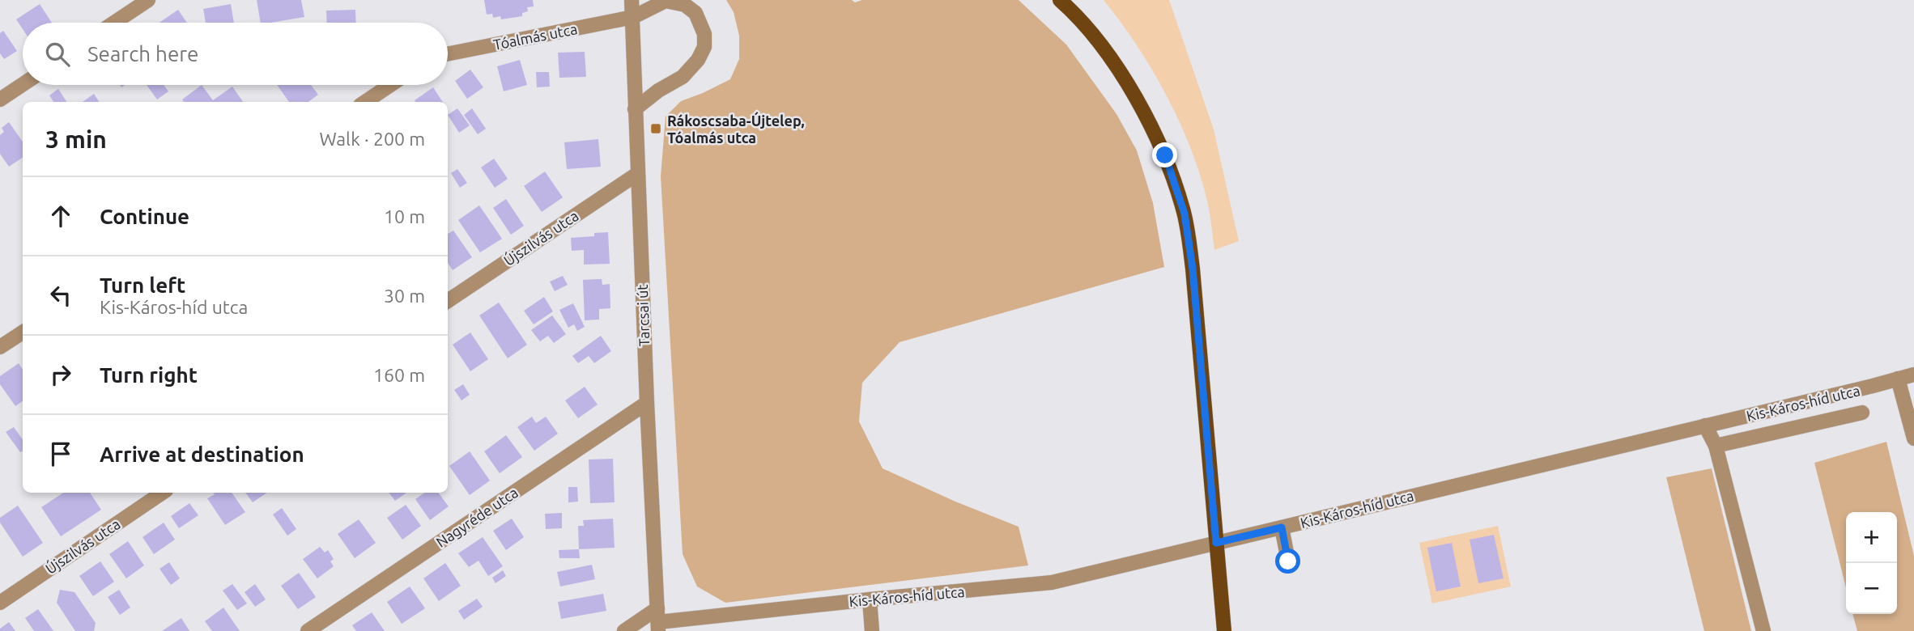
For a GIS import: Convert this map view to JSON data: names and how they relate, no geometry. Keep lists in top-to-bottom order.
{
  "streets": {
    "street": [
      "Tóalmás utca",
      "Újszilvás utca",
      "Tarcsai út",
      "Kis-Káros-híd utca",
      "Nagyréde utca"
    ]
  },
  "crossings": [
    ["Tóalmás utca", "Tarcsai út"],
    ["Újszilvás utca", "Tarcsai út"],
    ["Tarcsai út", "Kis-Káros-híd utca"],
    ["Tarcsai út", "Nagyréde utca"]
  ],
  "places": {
    "transit": ["Rákoscsaba-Újtelep, Tóalmás utca"]
  },
  "page": {
    "search": "Search here",
    "heading": ["3 min", "Walk · 200 m"],
    "list": [
      ["Continue", "10 m"],
      ["Turn left", "Kis-Káros-híd utca", "30 m"],
      ["Turn right", "160 m"],
      "Arrive at destination"
    ],
    "map_buttons": ["+", "−"]
  }
}
